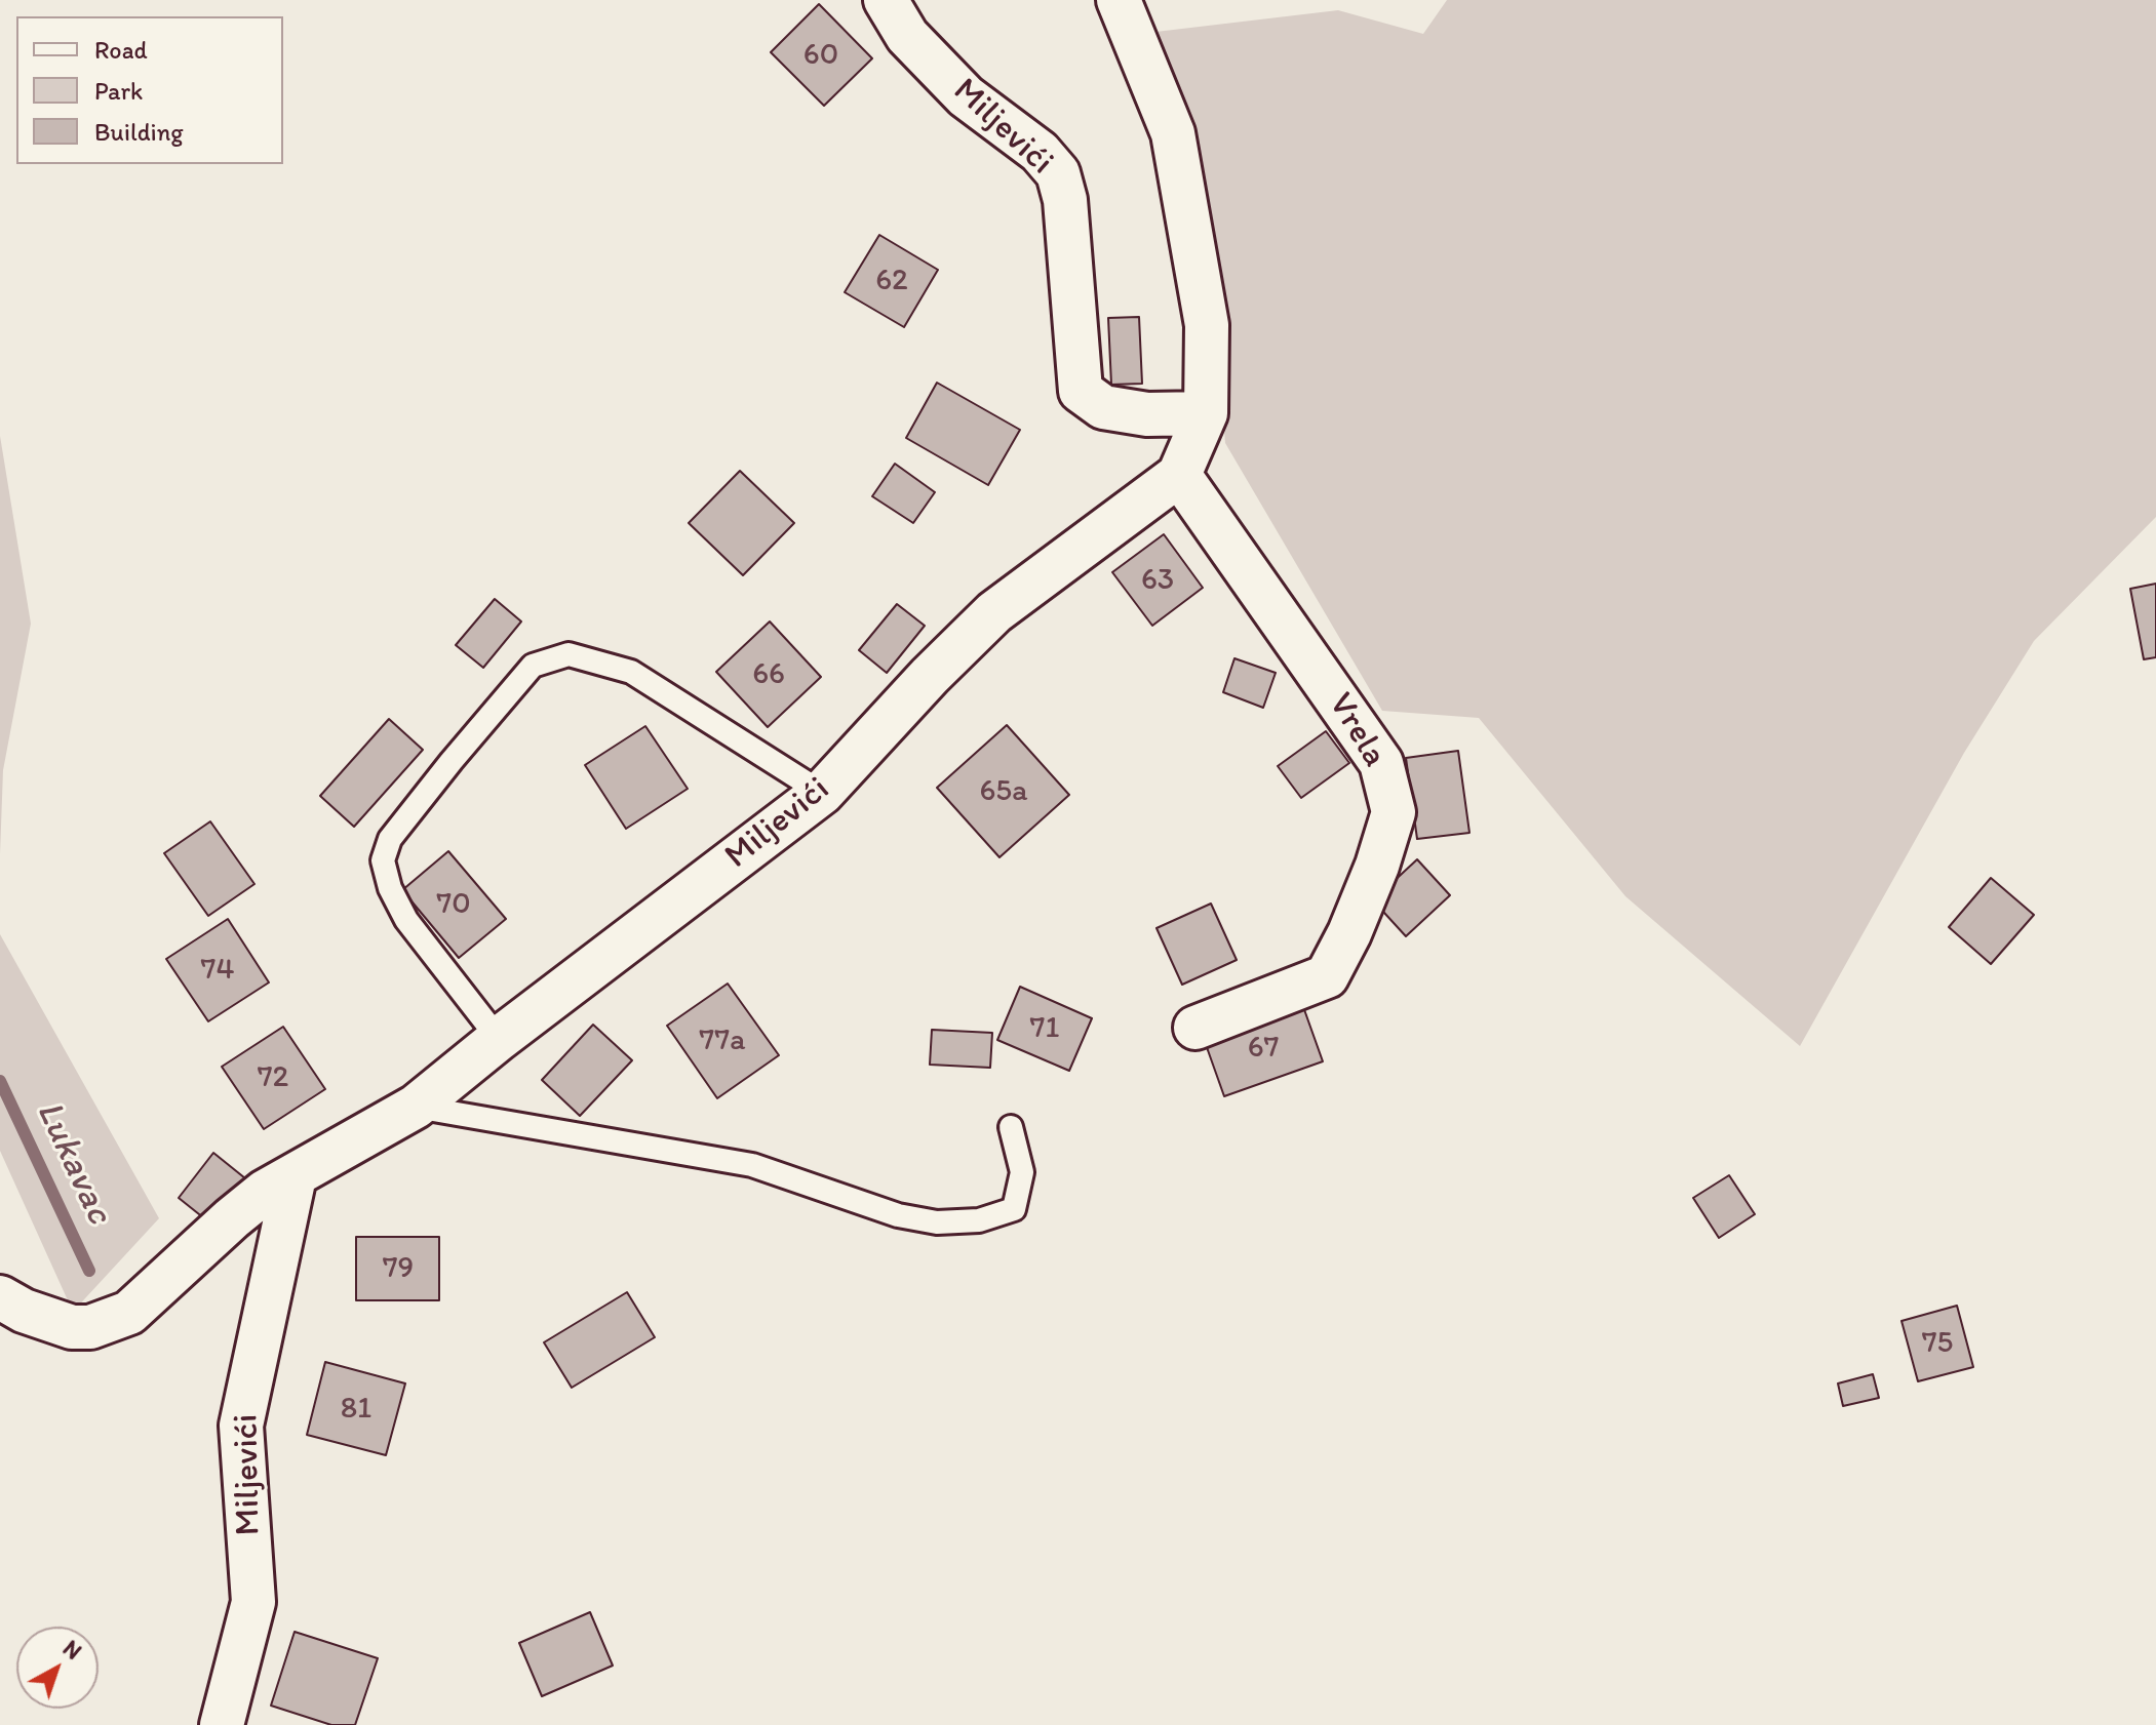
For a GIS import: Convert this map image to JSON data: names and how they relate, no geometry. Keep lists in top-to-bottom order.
{
  "streets": {
    "street": ["Miljevići", "Vrela"]
  },
  "crossings": [
    ["Miljevići", "Vrela"]
  ],
  "water": ["Lukavac"],
  "house_numbers": [
    "60",
    "62",
    "63",
    "66",
    "65a",
    "70",
    "74",
    "71",
    "77a",
    "67",
    "72",
    "79",
    "75",
    "81"
  ],
  "legend": ["Road", "Park", "Building"],
  "north": "top right"
}
